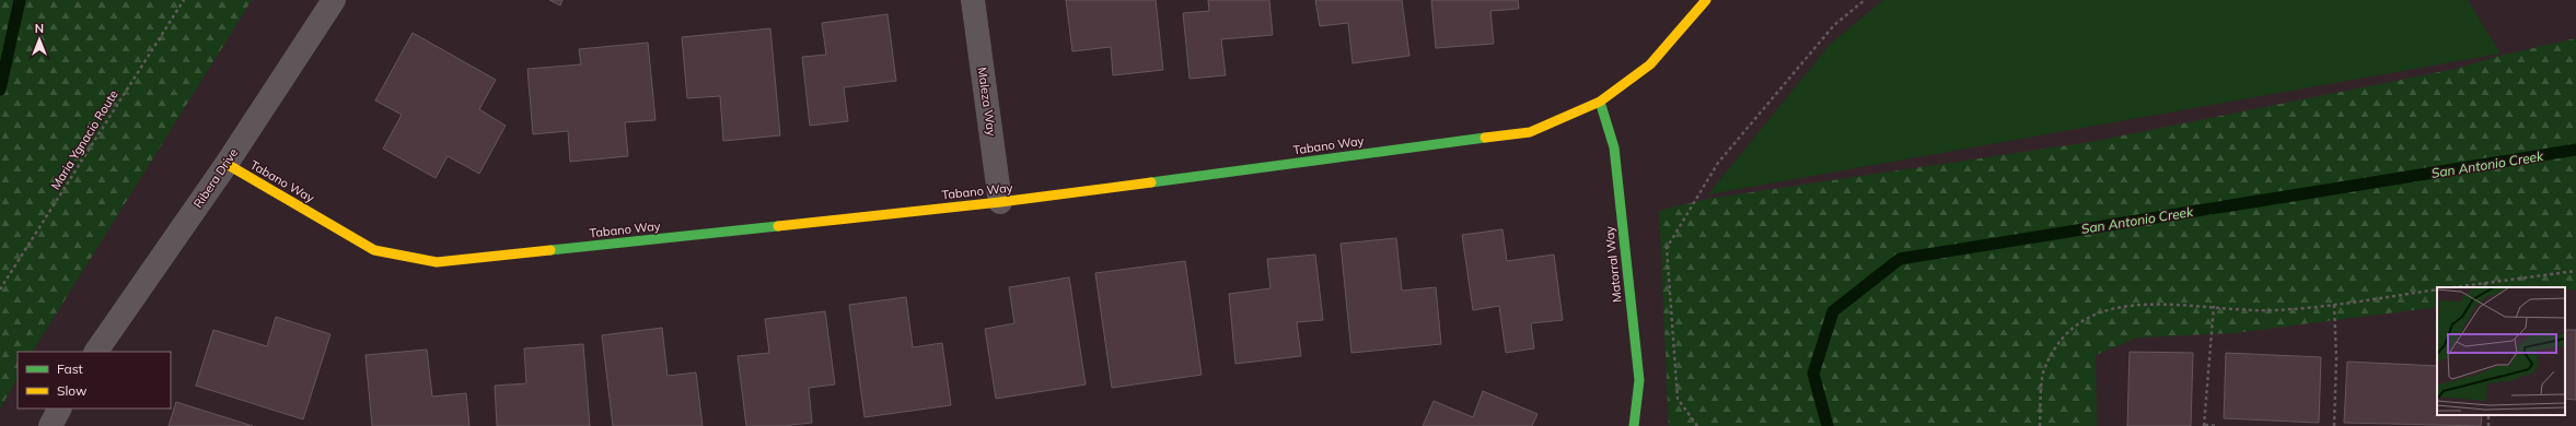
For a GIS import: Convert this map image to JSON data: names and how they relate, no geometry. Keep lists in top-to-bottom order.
{
  "streets": {
    "street": [
      "Maleza Way",
      "Tabano Way",
      "Ribera Drive",
      "Matorral Way"
    ],
    "path": ["Maria Ygnacio Route"]
  },
  "crossings": [
    ["Maleza Way", "Tabano Way"],
    ["Tabano Way", "Ribera Drive"],
    ["Tabano Way", "Matorral Way"]
  ],
  "water": ["San Antonio Creek"],
  "legend": ["Fast", "Slow"],
  "north": "top"
}
